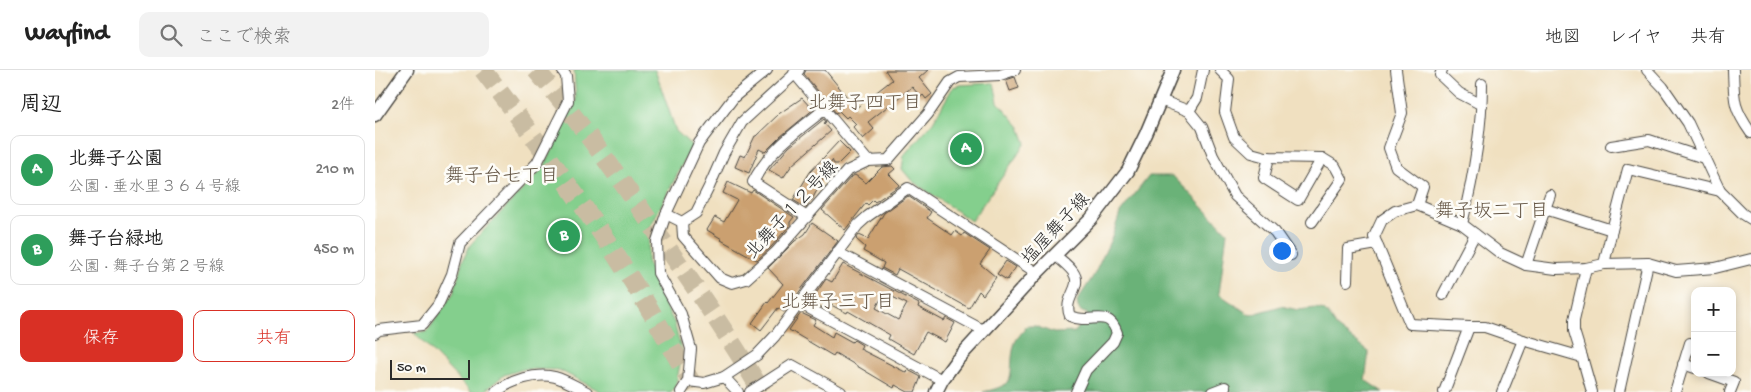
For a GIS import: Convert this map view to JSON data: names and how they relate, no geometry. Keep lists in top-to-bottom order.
{
  "streets": {
    "street": ["北舞子１２号線", "塩屋舞子線"]
  },
  "districts": [
    "北舞子四丁目",
    "舞子台七丁目",
    "舞子坂二丁目",
    "北舞子三丁目"
  ],
  "scale_bar": "50 m",
  "page": {
    "header": "Wayfind",
    "search": "ここで検索",
    "nav": ["地図", "レイヤ", "共有"],
    "heading": ["周辺", "2件"],
    "pins": ["A", "B"],
    "list": [
      {
        "mark": "A",
        "name": "北舞子公園",
        "note": "公園 · 垂水里３６４号線",
        "value": "210 m"
      },
      {
        "mark": "B",
        "name": "舞子台緑地",
        "note": "公園 · 舞子台第２号線",
        "value": "450 m"
      }
    ],
    "map_buttons": ["+", "−"],
    "buttons": ["保存", "共有"],
    "scale": "50 m"
  }
}
